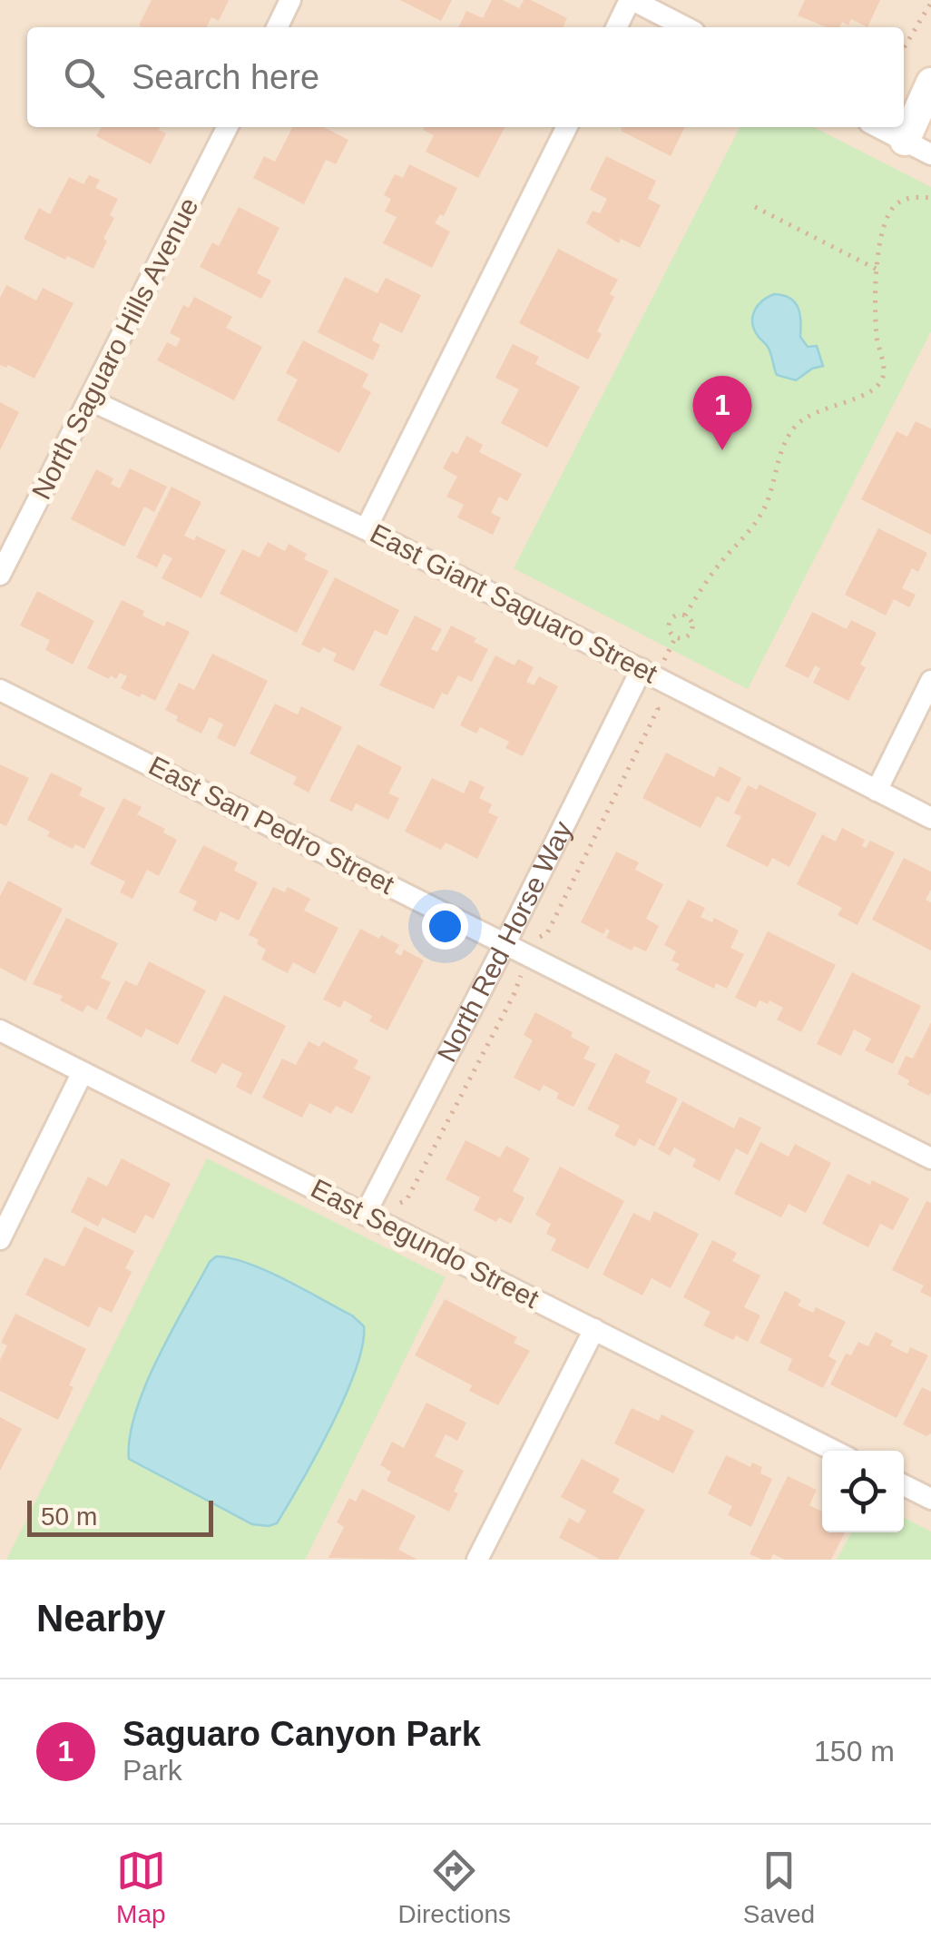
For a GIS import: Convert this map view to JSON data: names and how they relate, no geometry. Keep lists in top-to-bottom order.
{
  "streets": {
    "street": [
      "North Saguaro Hills Avenue",
      "East Giant Saguaro Street",
      "East San Pedro Street",
      "North Red Horse Way",
      "East Segundo Street"
    ]
  },
  "crossings": [
    ["North Saguaro Hills Avenue", "East Giant Saguaro Street"],
    ["East Giant Saguaro Street", "North Red Horse Way"],
    ["East San Pedro Street", "North Red Horse Way"],
    ["North Red Horse Way", "East Segundo Street"]
  ],
  "scale_bar": "50 m",
  "page": {
    "search": "Search here",
    "pins": "1",
    "scale": "50 m",
    "heading": "Nearby",
    "list": [
      {
        "mark": "1",
        "name": "Saguaro Canyon Park",
        "note": "Park",
        "value": "150 m"
      }
    ],
    "nav": ["Map", "Directions", "Saved"]
  }
}
